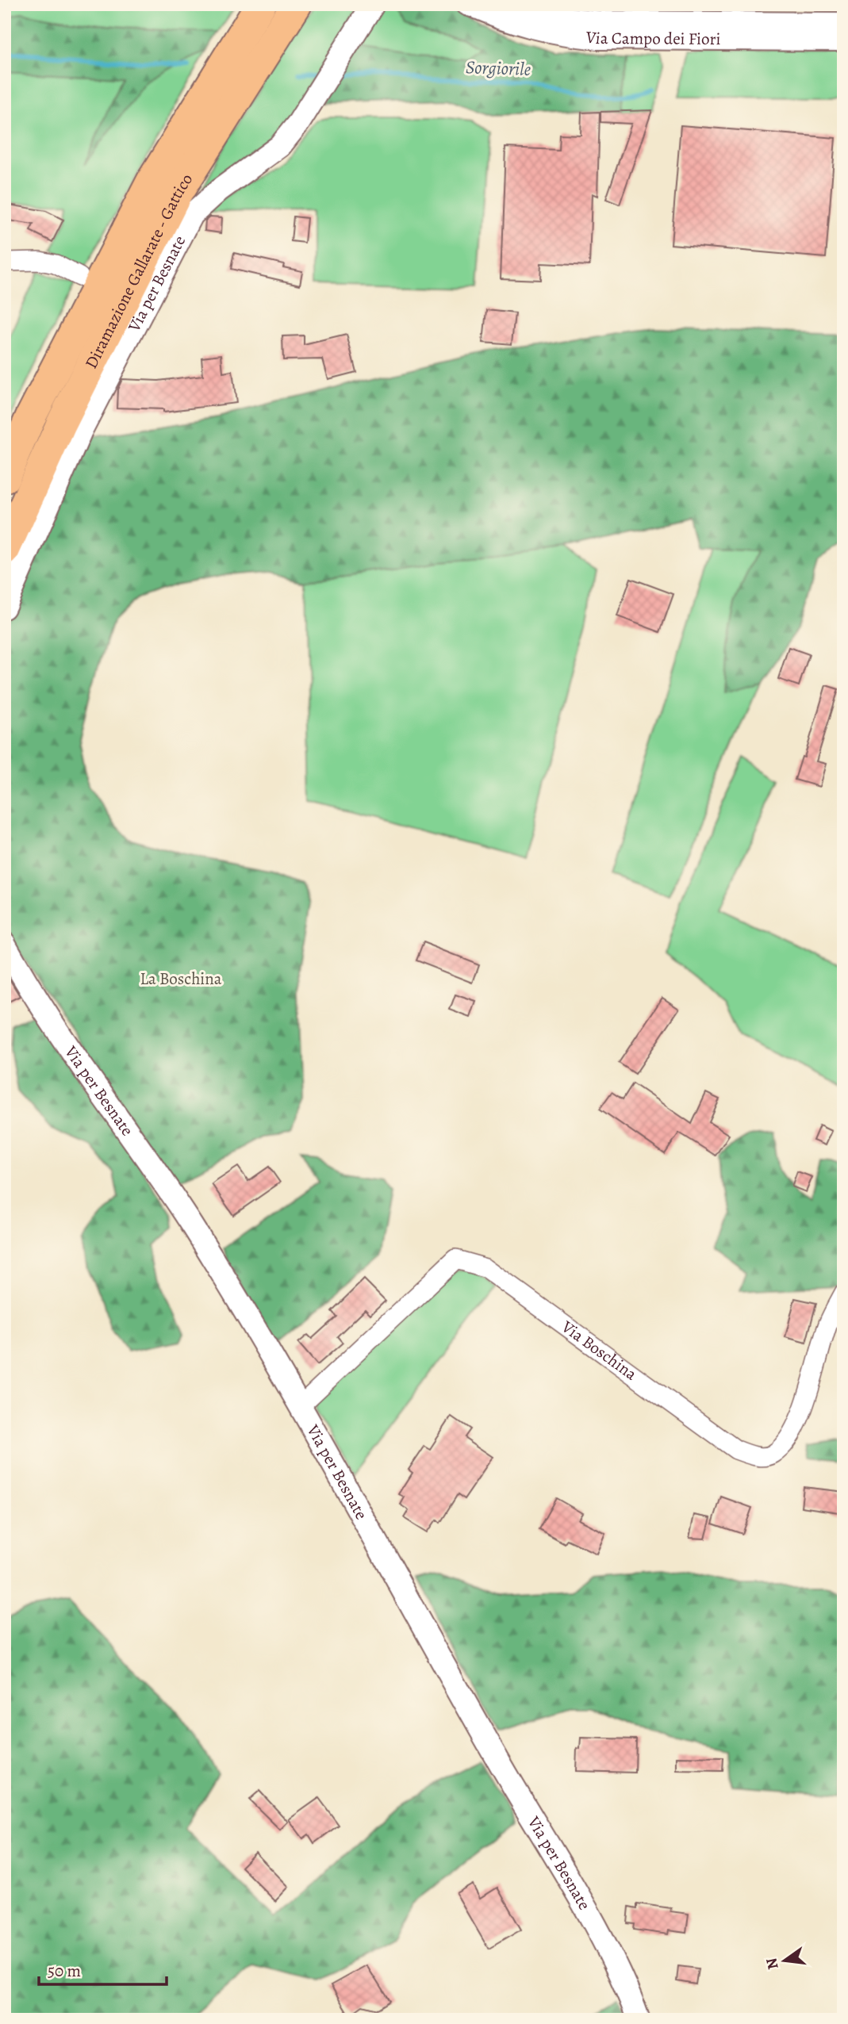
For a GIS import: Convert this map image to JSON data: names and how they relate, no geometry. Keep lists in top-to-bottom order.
{
  "streets": {
    "highway": ["Diramazione Gallarate - Gattico"],
    "street": ["Via Campo dei Fiori", "Via per Besnate", "Via Boschina"]
  },
  "crossings": [
    ["Via per Besnate", "Via Boschina"]
  ],
  "water": ["Sorgiorile"],
  "parks": ["La Boschina"],
  "scale_bar": "50 m",
  "north": "left"
}
